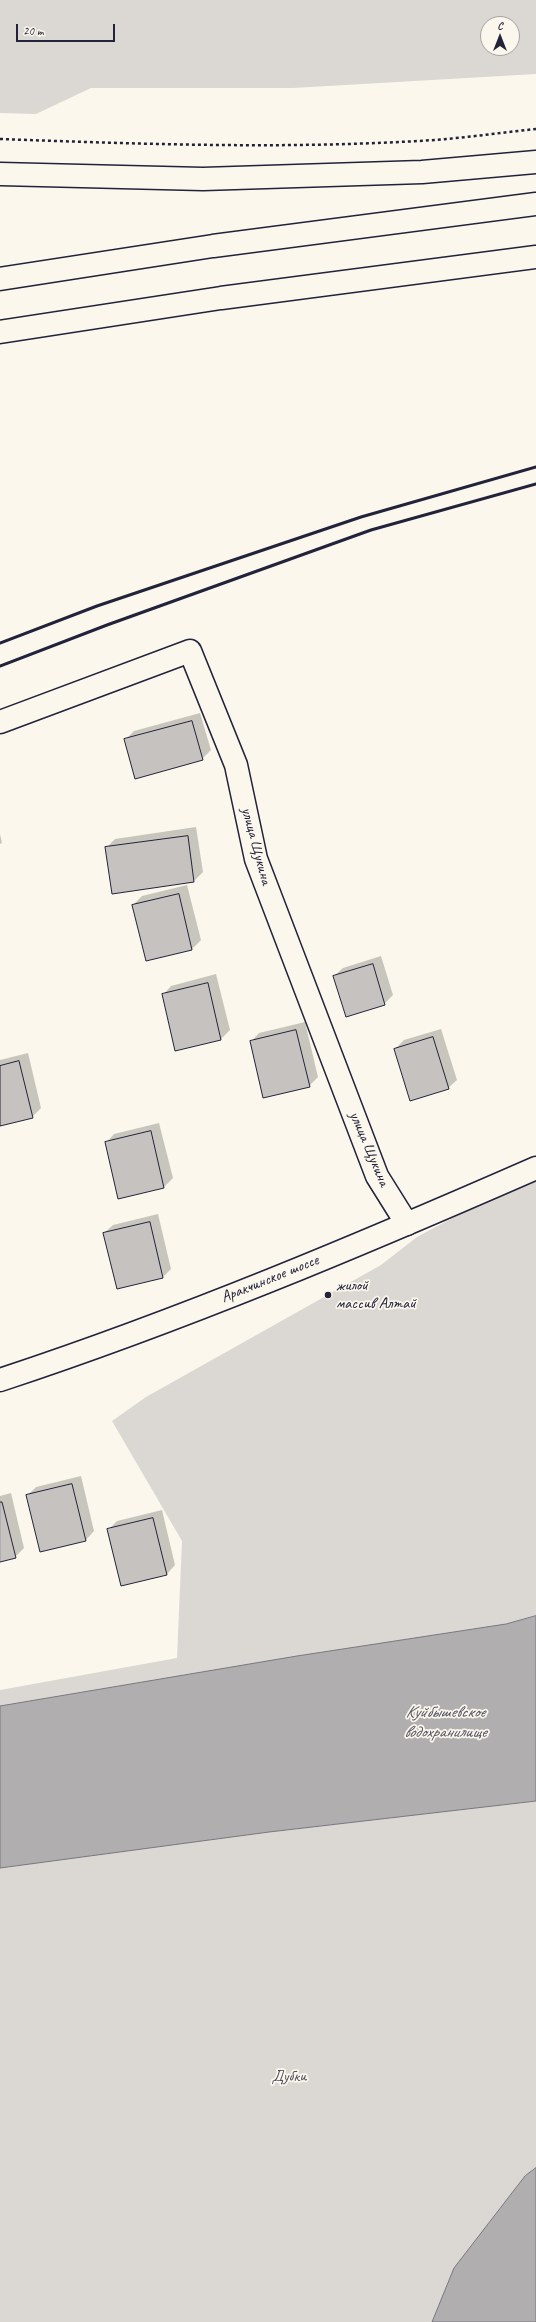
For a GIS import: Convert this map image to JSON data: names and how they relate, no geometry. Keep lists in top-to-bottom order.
{
  "streets": {
    "main road": ["улица Щукина", "Аракчинское шоссе"]
  },
  "crossings": [
    ["улица Щукина", "Аракчинское шоссе"]
  ],
  "water": ["Куйбышевское водохранилище"],
  "parks": ["Дубки"],
  "places": ["жилой массив Алтай"],
  "scale_bar": "20 m",
  "north": "top"
}
